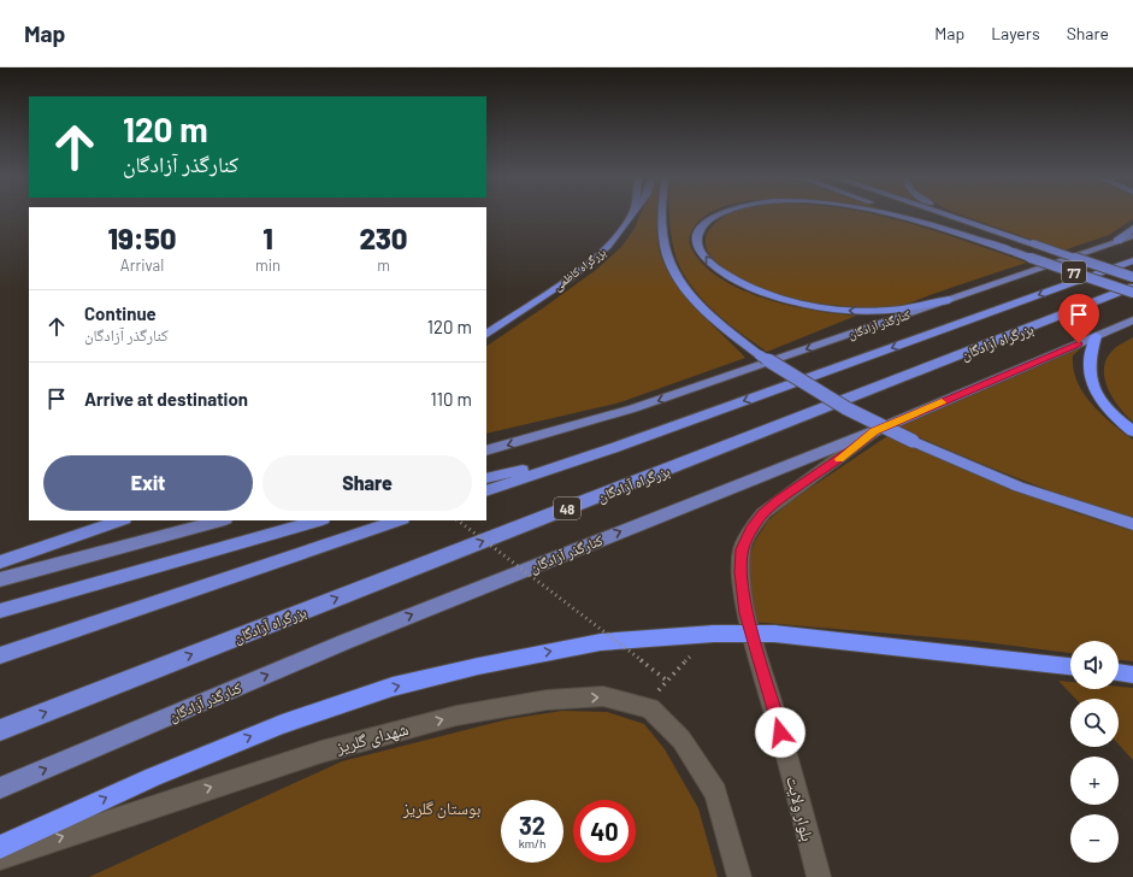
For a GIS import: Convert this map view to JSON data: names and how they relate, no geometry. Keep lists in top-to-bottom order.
{
  "streets": {
    "highway": [
      "بزرگراه کاظمی",
      "77",
      "بزرگراه آزادگان",
      "48"
    ],
    "main road": ["کنارگذر آزادگان"],
    "street": ["شهدای گلریز", "بلوار ولایت"]
  },
  "crossings": [
    ["کنارگذر آزادگان", "بلوار ولایت"]
  ],
  "one_way": ["شهدای گلریز"],
  "parks": ["بوستان گلریز"],
  "page": {
    "header": "Map",
    "nav": ["Map", "Layers", "Share"],
    "turn": ["120 m", "کنارگذر آزادگان"],
    "eta": [
      "19:50",
      "Arrival",
      "1",
      "min",
      "230",
      "m"
    ],
    "list": [
      {
        "name": "Continue",
        "note": "کنارگذر آزادگان",
        "value": "120 m"
      },
      {
        "name": "Arrive at destination",
        "value": "110 m"
      }
    ],
    "buttons": ["Exit", "Share"],
    "map_buttons": ["+", "−"],
    "speed": "32 km/h",
    "limit": "40"
  }
}
